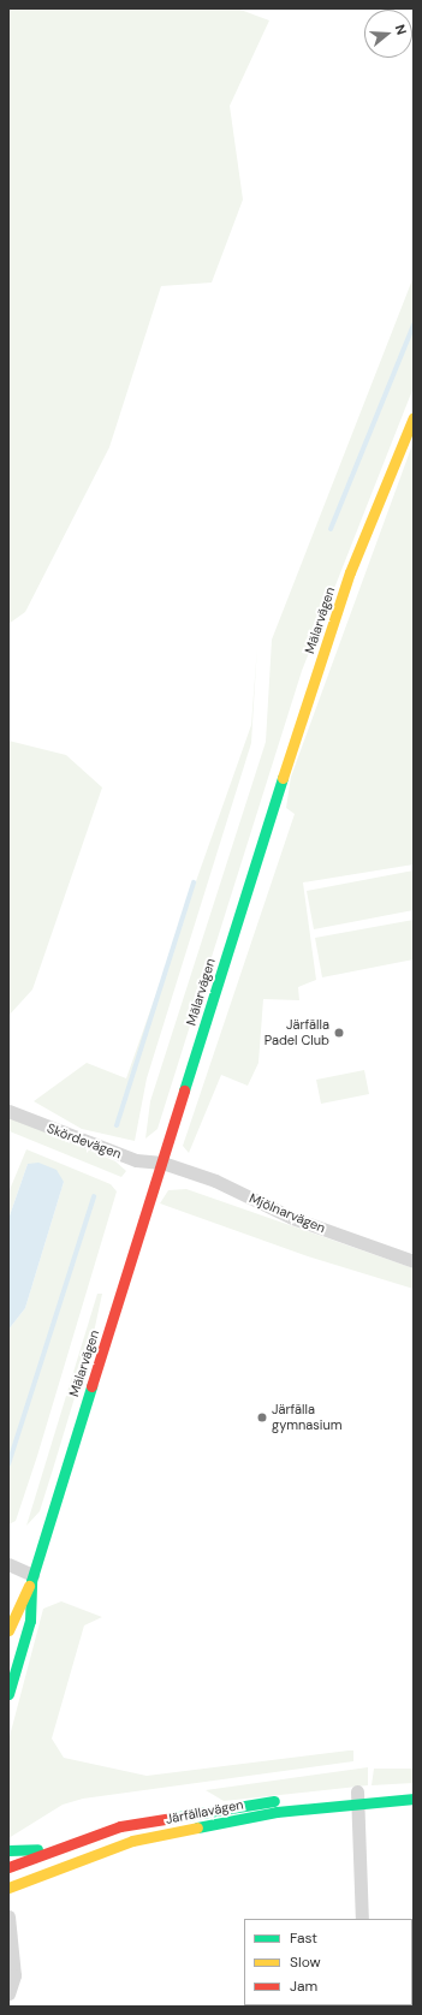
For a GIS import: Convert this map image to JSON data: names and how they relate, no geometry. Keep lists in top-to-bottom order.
{
  "streets": {
    "street": [
      "Mälarvägen",
      "Skördevägen",
      "Mjölnarvägen",
      "Järfällavägen"
    ]
  },
  "crossings": [
    ["Mälarvägen", "Skördevägen"],
    ["Mälarvägen", "Mjölnarvägen"],
    ["Skördevägen", "Mjölnarvägen"]
  ],
  "places": ["Järfälla Padel Club", "Järfälla gymnasium"],
  "legend": ["Fast", "Slow", "Jam"],
  "north": "right"
}
